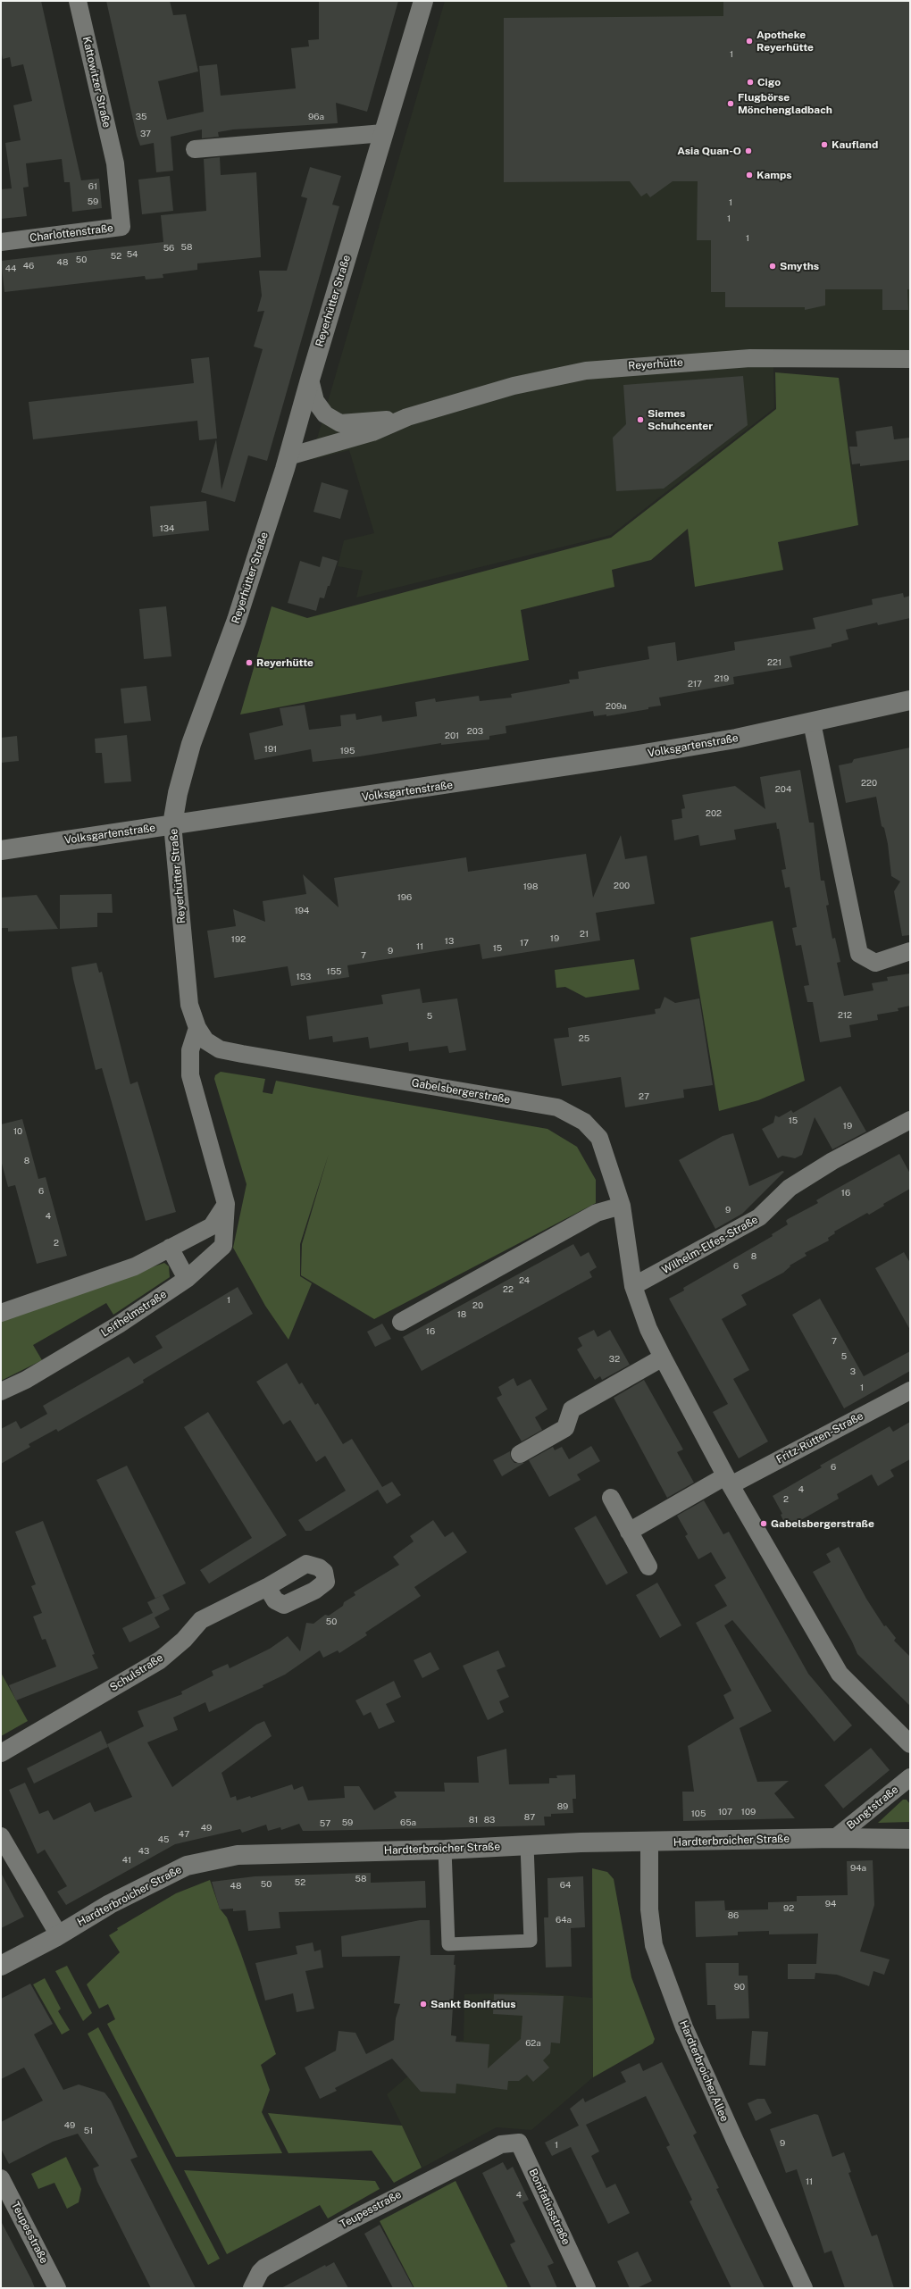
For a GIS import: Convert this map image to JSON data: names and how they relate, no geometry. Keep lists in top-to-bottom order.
{
  "streets": {
    "street": [
      "Kattowitzer Straße",
      "Charlottenstraße",
      "Reyerhütter Straße",
      "Reyerhütte",
      "Volksgartenstraße",
      "Gabelsbergerstraße",
      "Wilhelm-Elfes-Straße",
      "Leifhelmstraße",
      "Fritz-Rütten-Straße",
      "Schulstraße",
      "Bungtstraße",
      "Hardterbroicher Straße",
      "Hardterbroicher Allee",
      "Bonifatiusstraße",
      "Teupesstraße"
    ]
  },
  "crossings": [
    ["Kattowitzer Straße", "Charlottenstraße"],
    ["Reyerhütter Straße", "Reyerhütte"],
    ["Reyerhütter Straße", "Volksgartenstraße"],
    ["Reyerhütter Straße", "Gabelsbergerstraße"],
    ["Reyerhütter Straße", "Leifhelmstraße"],
    ["Gabelsbergerstraße", "Wilhelm-Elfes-Straße"],
    ["Gabelsbergerstraße", "Fritz-Rütten-Straße"],
    ["Bungtstraße", "Hardterbroicher Straße"],
    ["Hardterbroicher Straße", "Hardterbroicher Allee"],
    ["Bonifatiusstraße", "Teupesstraße"]
  ],
  "places": [
    "Apotheke Reyerhütte",
    "Cigo",
    "Flugbörse Mönchengladbach",
    "Kaufland",
    "Asia Quan-O",
    "Kamps",
    "Smyths",
    "Siemes Schuhcenter",
    "Reyerhütte",
    "Gabelsbergerstraße",
    "Sankt Bonifatius"
  ],
  "house_numbers": [
    "1",
    "35",
    "96a",
    "37",
    "61",
    "59",
    "1",
    "1",
    "1",
    "58",
    "56",
    "54",
    "52",
    "50",
    "48",
    "46",
    "44",
    "134",
    "221",
    "219",
    "217",
    "209a",
    "203",
    "201",
    "191",
    "195",
    "220",
    "204",
    "202",
    "200",
    "198",
    "196",
    "194",
    "21",
    "19",
    "192",
    "13",
    "17",
    "11",
    "15",
    "9",
    "7",
    "155",
    "153",
    "212",
    "5",
    "25",
    "27",
    "15",
    "19",
    "10",
    "8",
    "6",
    "16",
    "9",
    "4",
    "2",
    "8",
    "6",
    "24",
    "22",
    "1",
    "20",
    "18",
    "16",
    "7",
    "5",
    "32",
    "3",
    "1",
    "6",
    "4",
    "2",
    "50",
    "89",
    "107",
    "109",
    "105",
    "87",
    "81",
    "83",
    "59",
    "65a",
    "57",
    "49",
    "47",
    "45",
    "43",
    "41",
    "94a",
    "58",
    "52",
    "50",
    "64",
    "48",
    "94",
    "92",
    "86",
    "64a",
    "90",
    "62a",
    "49",
    "51",
    "9",
    "1",
    "11",
    "4"
  ]
}
